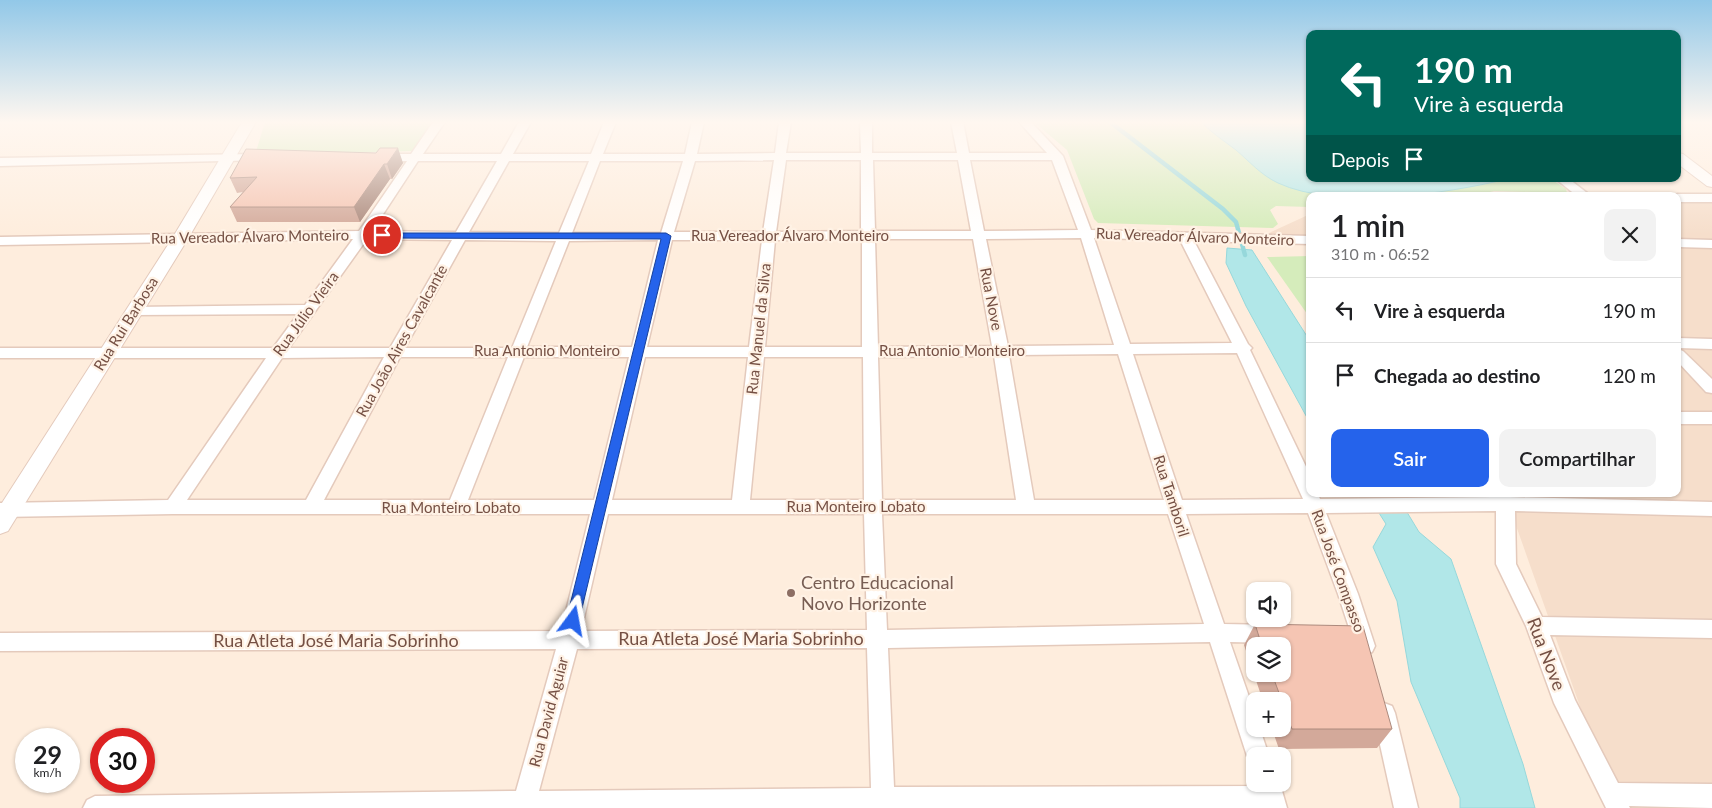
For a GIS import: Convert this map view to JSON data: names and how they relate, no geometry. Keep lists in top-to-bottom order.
{
  "streets": {
    "street": [
      "Rua Vereador Álvaro Monteiro",
      "Rua Nove",
      "Rua Júlio Vieira",
      "Rua Rui Barbosa",
      "Rua Manuel da Silva",
      "Rua João Aires Cavalcante",
      "Rua Antonio Monteiro",
      "Rua Tamboril",
      "Rua Monteiro Lobato",
      "Rua José Compasso",
      "Rua Atleta José Maria Sobrinho",
      "Rua David Aguiar"
    ]
  },
  "crossings": [
    ["Rua Vereador Álvaro Monteiro", "Rua Nove"],
    ["Rua Vereador Álvaro Monteiro", "Rua Júlio Vieira"],
    ["Rua Vereador Álvaro Monteiro", "Rua Rui Barbosa"],
    ["Rua Vereador Álvaro Monteiro", "Rua Manuel da Silva"],
    ["Rua Vereador Álvaro Monteiro", "Rua João Aires Cavalcante"],
    ["Rua Vereador Álvaro Monteiro", "Rua Tamboril"],
    ["Rua Vereador Álvaro Monteiro", "Rua José Compasso"],
    ["Rua Vereador Álvaro Monteiro", "Rua David Aguiar"],
    ["Rua Nove", "Rua Antonio Monteiro"],
    ["Rua Nove", "Rua Monteiro Lobato"],
    ["Rua Júlio Vieira", "Rua Antonio Monteiro"],
    ["Rua Júlio Vieira", "Rua Monteiro Lobato"],
    ["Rua Rui Barbosa", "Rua Antonio Monteiro"],
    ["Rua Rui Barbosa", "Rua Monteiro Lobato"],
    ["Rua Manuel da Silva", "Rua Antonio Monteiro"],
    ["Rua Manuel da Silva", "Rua Monteiro Lobato"],
    ["Rua João Aires Cavalcante", "Rua Antonio Monteiro"],
    ["Rua João Aires Cavalcante", "Rua Monteiro Lobato"],
    ["Rua Antonio Monteiro", "Rua Tamboril"],
    ["Rua Antonio Monteiro", "Rua José Compasso"],
    ["Rua Antonio Monteiro", "Rua David Aguiar"],
    ["Rua Tamboril", "Rua Monteiro Lobato"],
    ["Rua Tamboril", "Rua Atleta José Maria Sobrinho"],
    ["Rua Monteiro Lobato", "Rua José Compasso"],
    ["Rua Monteiro Lobato", "Rua David Aguiar"],
    ["Rua Atleta José Maria Sobrinho", "Rua David Aguiar"]
  ],
  "places": ["Centro Educacional Novo Horizonte"],
  "page": {
    "turn": ["190 m", "Vire à esquerda"],
    "then": "Depois",
    "heading": ["1 min", "310 m · 06:52"],
    "list": [
      {
        "name": "Vire à esquerda",
        "value": "190 m"
      },
      {
        "name": "Chegada ao destino",
        "value": "120 m"
      }
    ],
    "buttons": ["Sair", "Compartilhar"],
    "map_buttons": ["+", "−"],
    "speed": "29 km/h",
    "limit": "30"
  }
}
